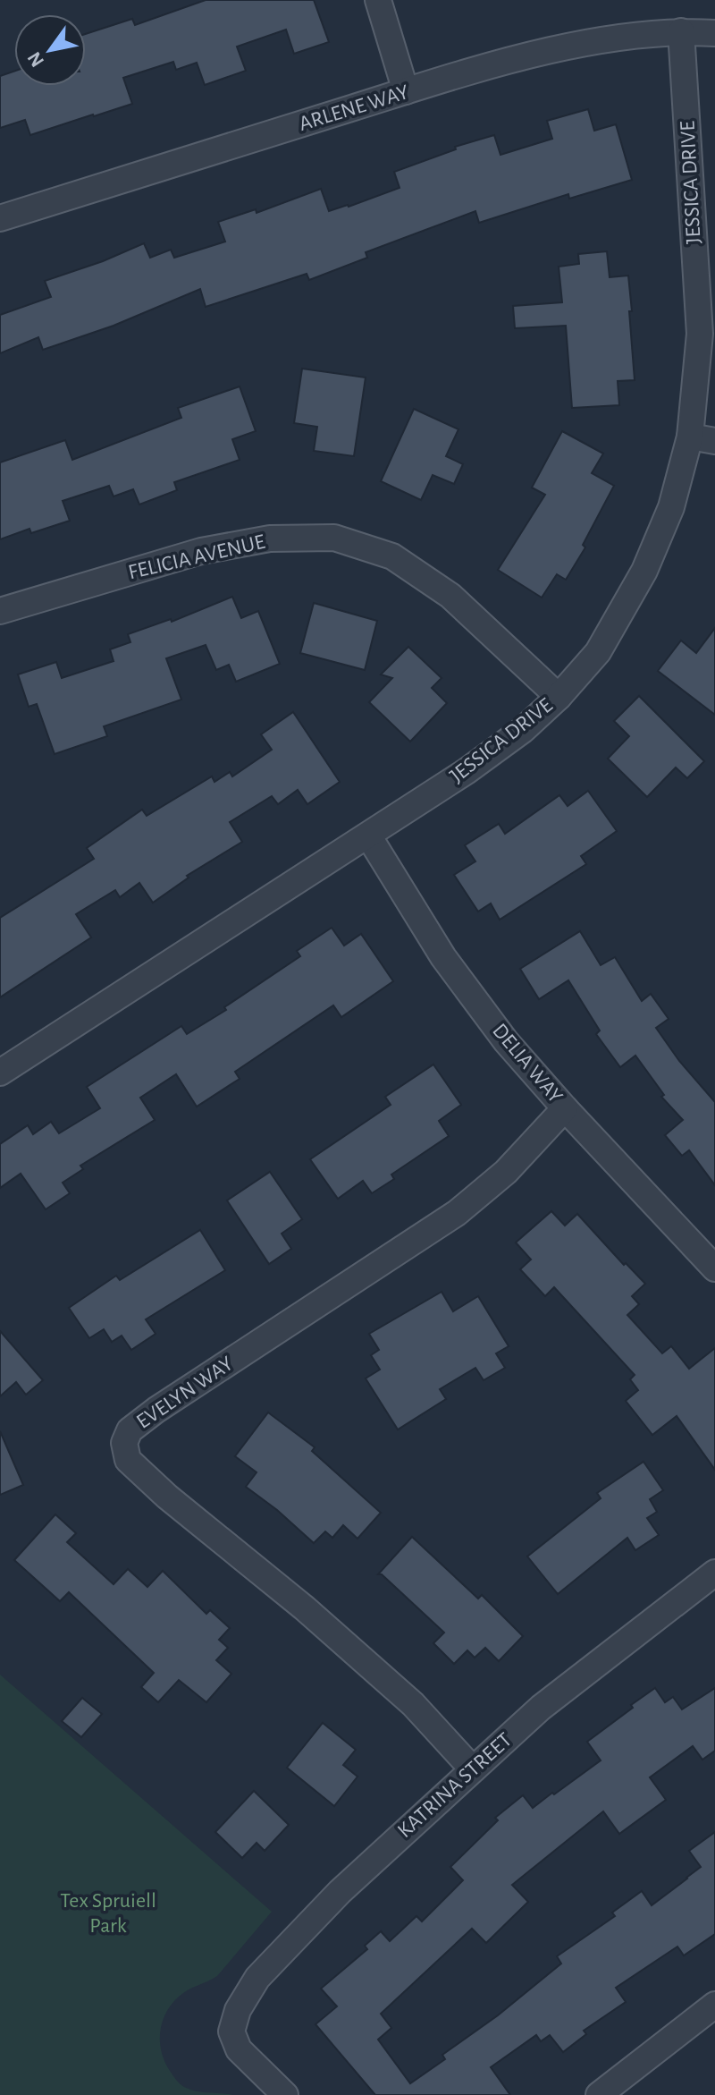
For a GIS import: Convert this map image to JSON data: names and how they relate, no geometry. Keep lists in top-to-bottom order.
{
  "streets": {
    "street": [
      "ARLENE WAY",
      "JESSICA DRIVE",
      "FELICIA AVENUE",
      "DELIA WAY",
      "EVELYN WAY",
      "KATRINA STREET"
    ]
  },
  "crossings": [
    ["ARLENE WAY", "JESSICA DRIVE"],
    ["JESSICA DRIVE", "FELICIA AVENUE"],
    ["JESSICA DRIVE", "DELIA WAY"],
    ["DELIA WAY", "EVELYN WAY"],
    ["EVELYN WAY", "KATRINA STREET"]
  ],
  "parks": ["Tex Spruiell Park"],
  "north": "bottom left"
}
